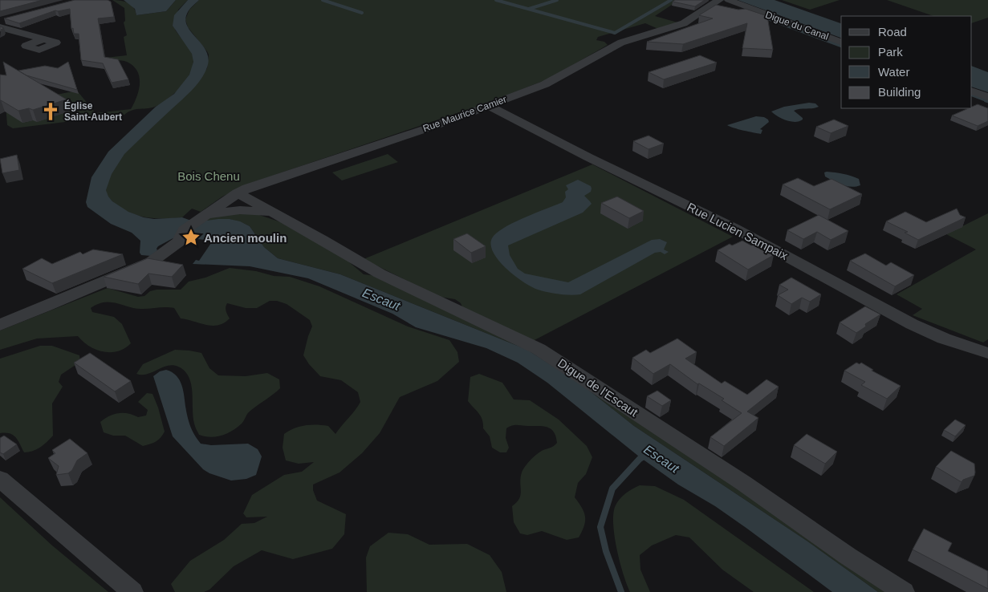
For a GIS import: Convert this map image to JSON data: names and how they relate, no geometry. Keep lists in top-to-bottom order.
{
  "streets": {
    "street": [
      "Digue du Canal",
      "Rue Maurice Camier",
      "Rue Lucien Sampaix",
      "Digue de l'Escaut"
    ]
  },
  "crossings": [
    ["Rue Maurice Camier", "Rue Lucien Sampaix"],
    ["Rue Maurice Camier", "Digue de l'Escaut"]
  ],
  "water": ["Escaut"],
  "parks": ["Bois Chenu"],
  "places": {
    "church": ["Église Saint-Aubert"],
    "place": ["Ancien moulin"]
  },
  "legend": [
    "Road",
    "Park",
    "Water",
    "Building"
  ]
}
